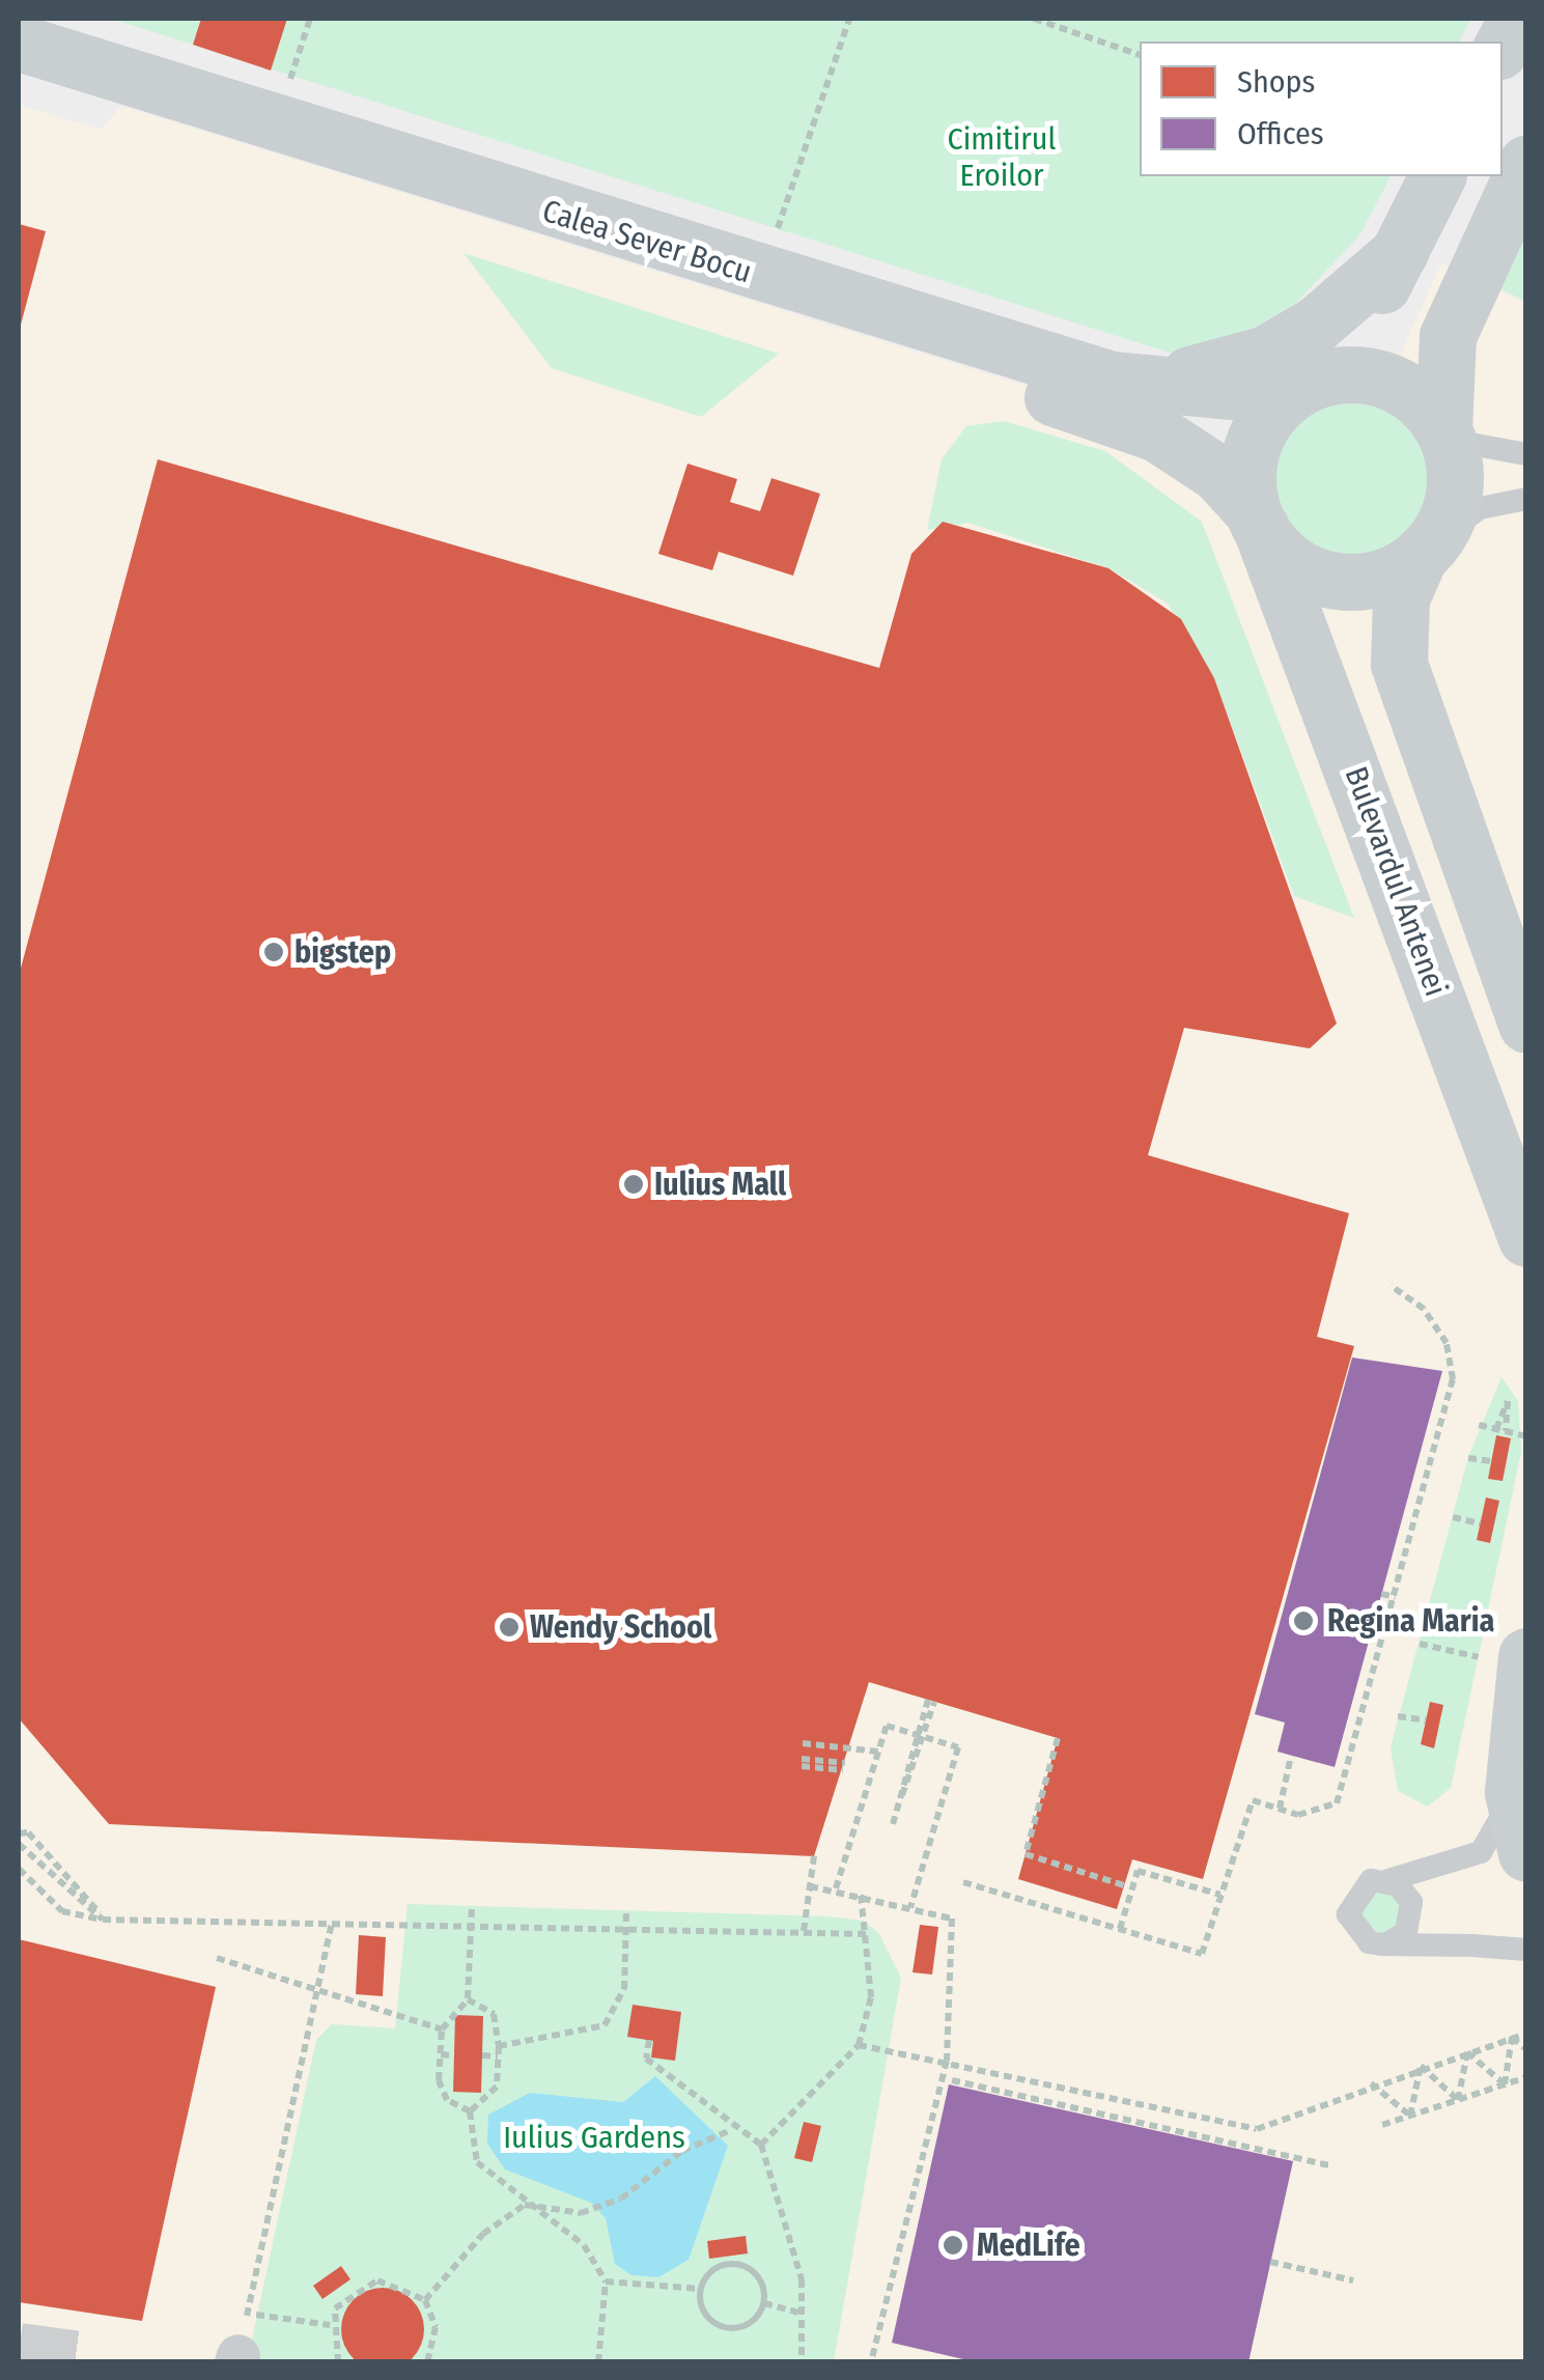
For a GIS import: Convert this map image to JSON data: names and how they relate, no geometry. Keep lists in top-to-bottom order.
{
  "streets": {
    "main road": ["Calea Sever Bocu", "Bulevardul Antenei"]
  },
  "crossings": [
    ["Calea Sever Bocu", "Bulevardul Antenei"]
  ],
  "parks": ["Cimitirul Eroilor", "Iulius Gardens"],
  "places": [
    "bigstep",
    "Iulius Mall",
    "Regina Maria",
    "Wendy School",
    "MedLife"
  ],
  "legend": ["Shops", "Offices"]
}
